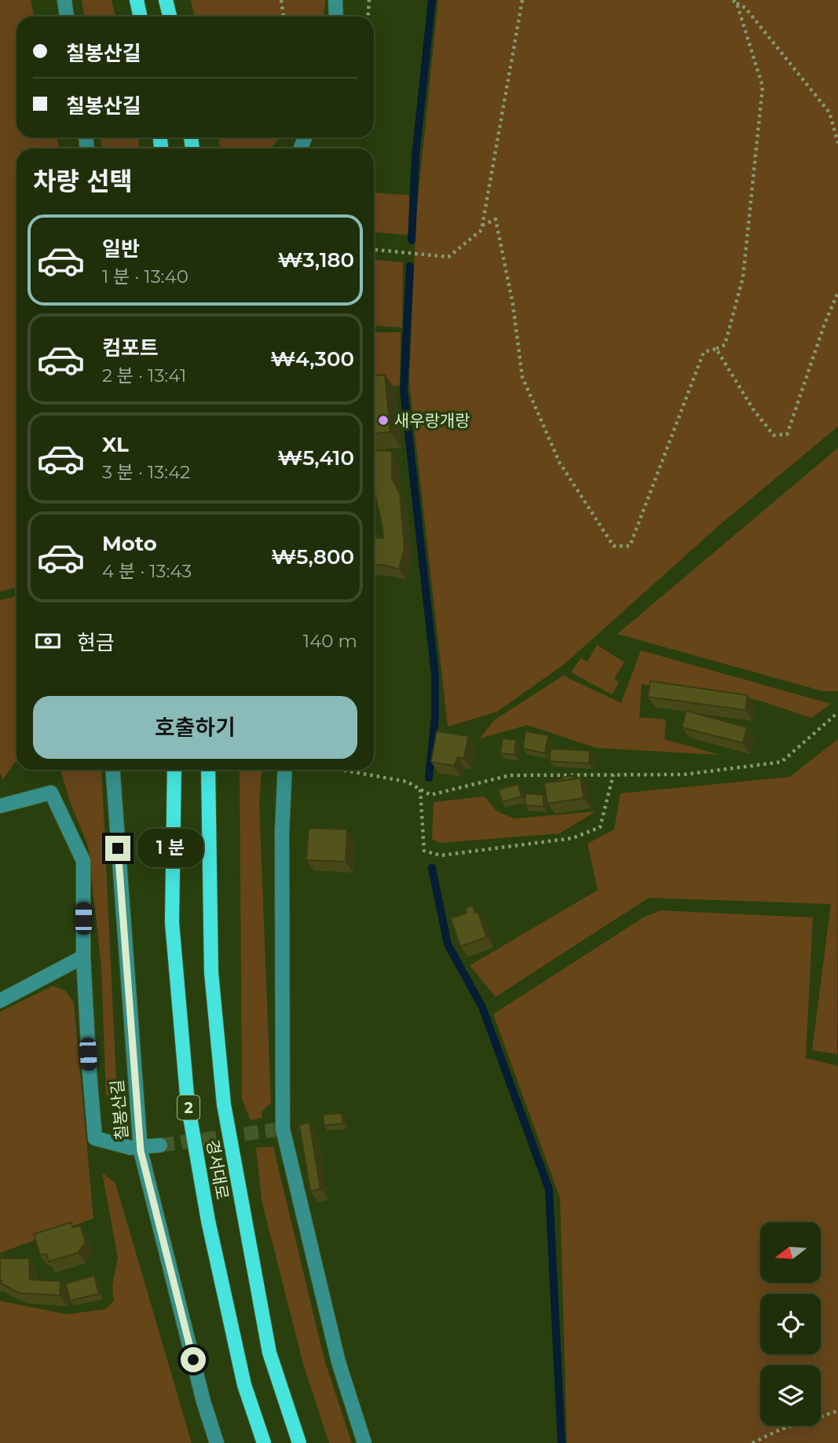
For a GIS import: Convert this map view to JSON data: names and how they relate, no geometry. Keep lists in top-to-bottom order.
{
  "streets": {
    "main road": ["2", "경서대로"],
    "street": ["칠봉산길"]
  },
  "places": ["새우랑개랑"],
  "north": "left",
  "page": {
    "banner": ["칠봉산길", "칠봉산길"],
    "heading": "차량 선택",
    "list": [
      {
        "name": "일반",
        "note": "1 분 · 13:40",
        "value": "₩3,180"
      },
      {
        "name": "컴포트",
        "note": "2 분 · 13:41",
        "value": "₩4,300"
      },
      {
        "name": "XL",
        "note": "3 분 · 13:42",
        "value": "₩5,410"
      },
      {
        "name": "Moto",
        "note": "4 분 · 13:43",
        "value": "₩5,800"
      }
    ],
    "pay": ["현금", "140 m"],
    "buttons": "호출하기",
    "bubble": "1 분"
  }
}
